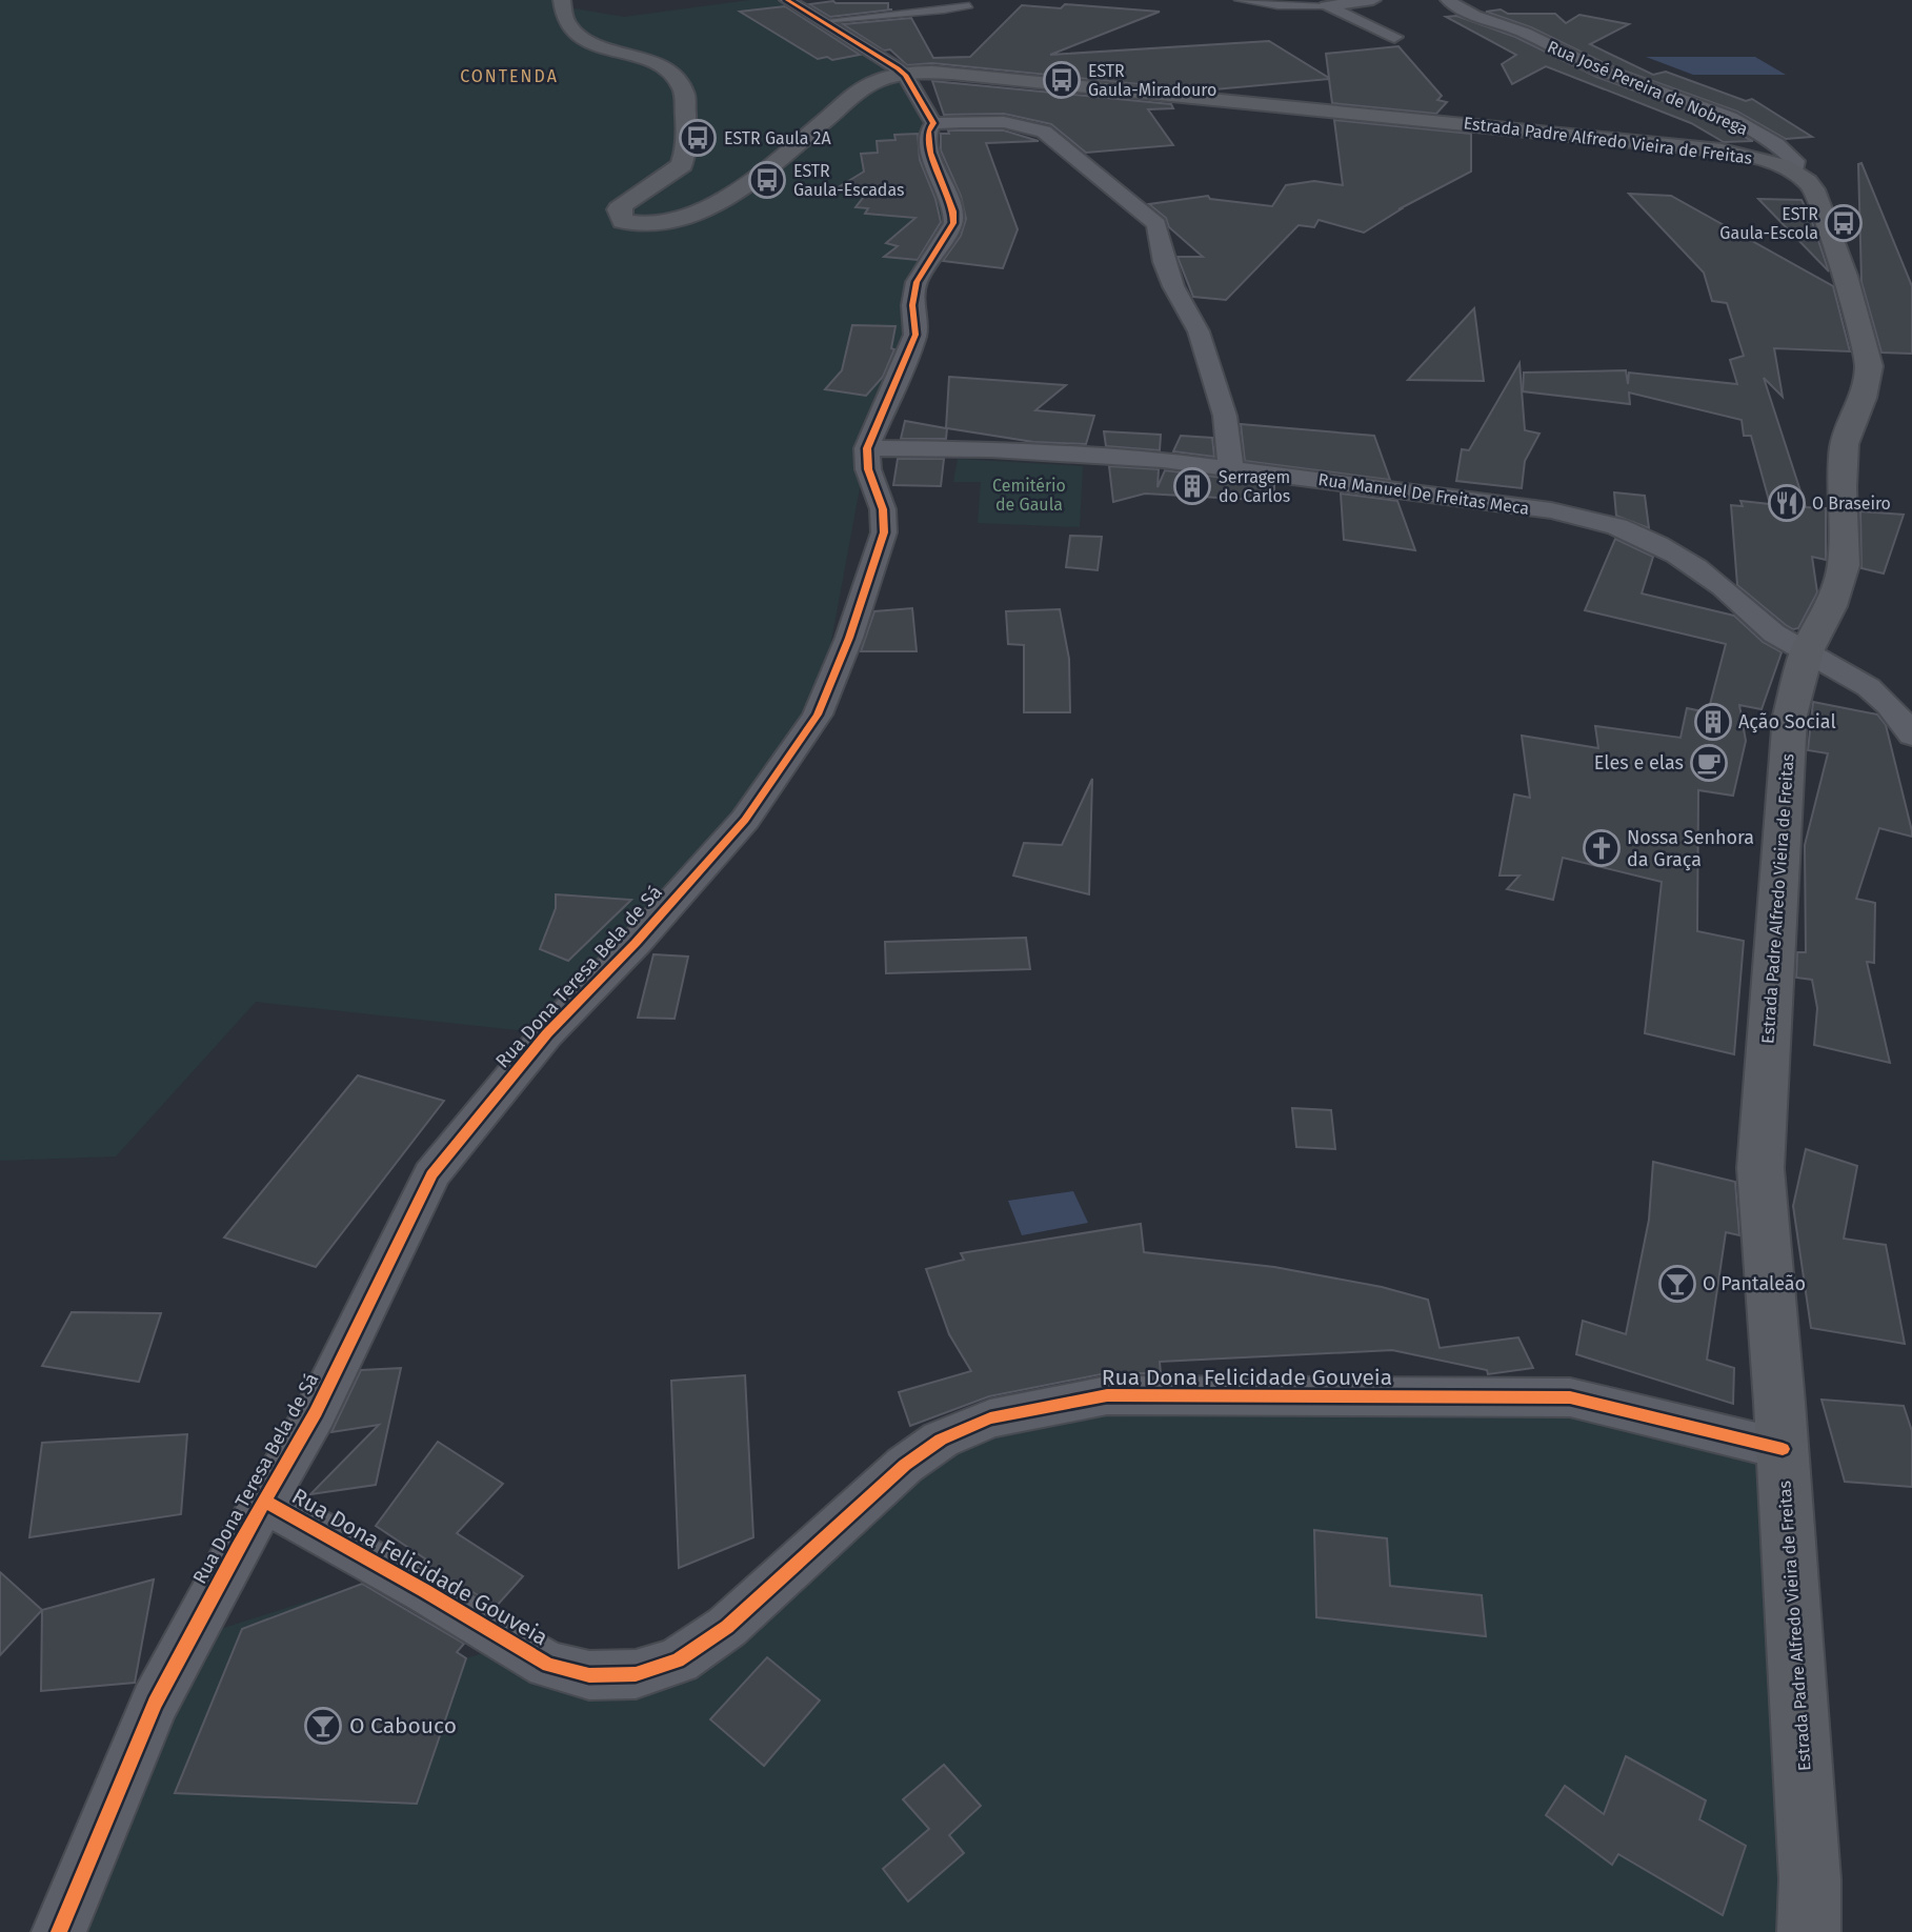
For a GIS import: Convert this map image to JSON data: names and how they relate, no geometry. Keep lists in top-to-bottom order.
{
  "streets": {
    "main road": ["Estrada Padre Alfredo Vieira de Freitas"],
    "street": [
      "Rua José Pereira de Nobrega",
      "Rua Manuel De Freitas Meca",
      "Rua Dona Teresa Bela de Sá",
      "Rua Dona Felicidade Gouveia"
    ]
  },
  "crossings": [
    ["Rua José Pereira de Nobrega", "Estrada Padre Alfredo Vieira de Freitas"],
    ["Estrada Padre Alfredo Vieira de Freitas", "Rua Manuel De Freitas Meca"],
    ["Estrada Padre Alfredo Vieira de Freitas", "Rua Dona Felicidade Gouveia"],
    ["Rua Manuel De Freitas Meca", "Rua Dona Teresa Bela de Sá"],
    ["Rua Dona Teresa Bela de Sá", "Rua Dona Felicidade Gouveia"]
  ],
  "districts": ["CONTENDA"],
  "parks": ["Cemitério de Gaula"],
  "places": {
    "bus stop": [
      "ESTR Gaula-Miradouro",
      "ESTR Gaula 2A",
      "ESTR Gaula-Escadas",
      "ESTR Gaula-Escola"
    ],
    "building": ["Serragem do Carlos", "Ação Social"],
    "restaurant": ["O Braseiro"],
    "cafe": ["Eles e elas"],
    "church": ["Nossa Senhora da Graça"],
    "bar": ["O Pantaleão", "O Cabouco"]
  }
}
